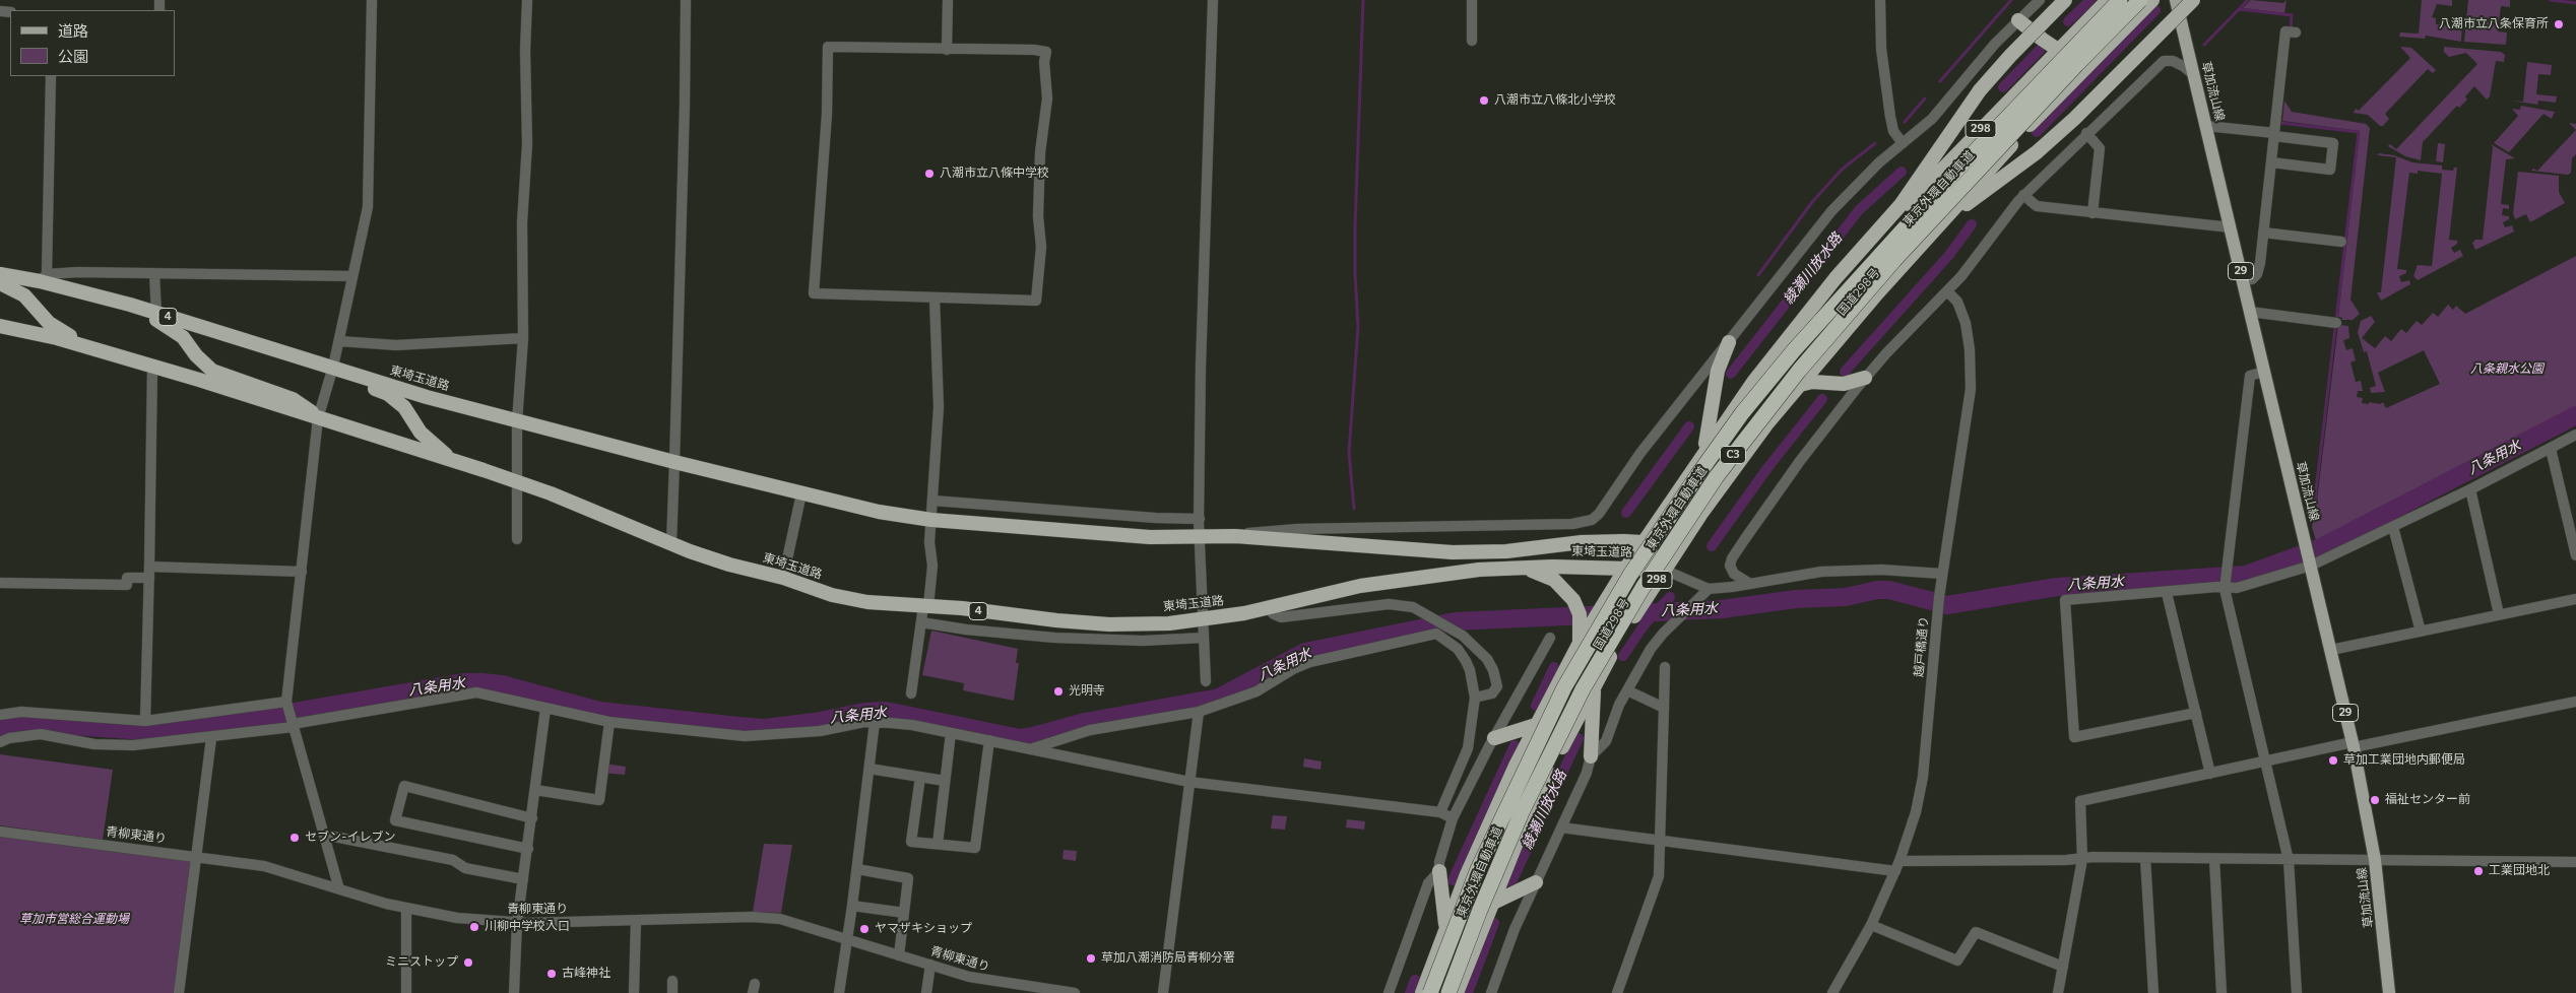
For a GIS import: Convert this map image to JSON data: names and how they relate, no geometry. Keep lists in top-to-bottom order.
{
  "streets": {
    "highway": [
      "298",
      "東京外環自動車道",
      "国道298号",
      "4",
      "東埼玉道路",
      "C3"
    ],
    "main road": ["草加流山線", "29"],
    "street": ["越戸橋通り", "青柳東通り"]
  },
  "crossings": [
    ["国道298号", "東埼玉道路"],
    ["4", "東埼玉道路"]
  ],
  "water": ["綾瀬川放水路", "八条用水"],
  "parks": ["八条親水公園", "草加市営総合運動場"],
  "places": [
    "八潮市立八条保育所",
    "八潮市立八條北小学校",
    "八潮市立八條中学校",
    "光明寺",
    "草加工業団地内郵便局",
    "福祉センター前",
    "セブン-イレブン",
    "工業団地北",
    "川柳中学校入口",
    "ヤマザキショップ",
    "草加八潮消防局青柳分署",
    "ミニストップ",
    "古峰神社"
  ],
  "legend": ["道路", "公園"]
}
